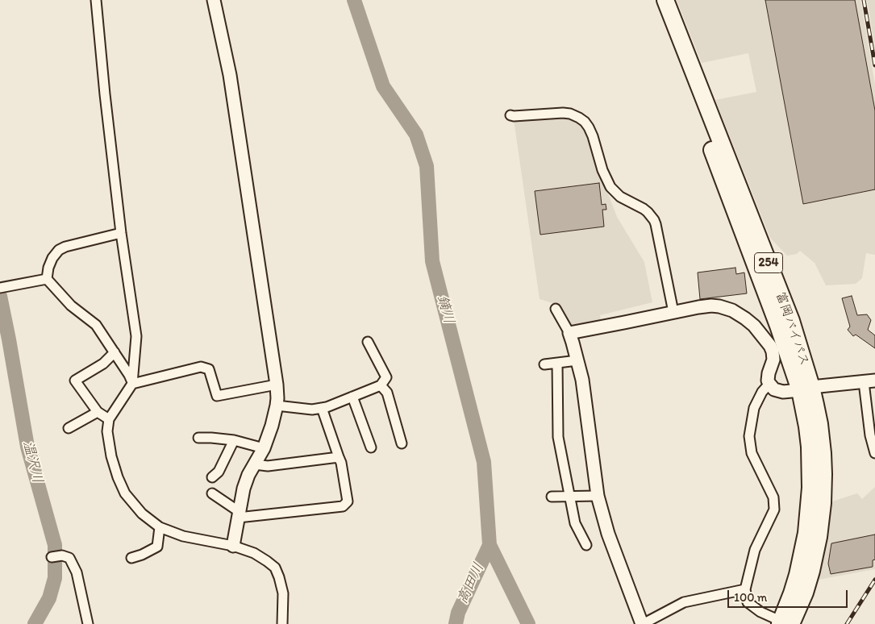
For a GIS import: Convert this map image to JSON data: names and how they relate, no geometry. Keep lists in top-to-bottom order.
{
  "streets": {
    "highway": ["254", "富岡バイパス"]
  },
  "water": ["鏑川", "温沢川", "高田川"],
  "scale_bar": "100 m"
}
